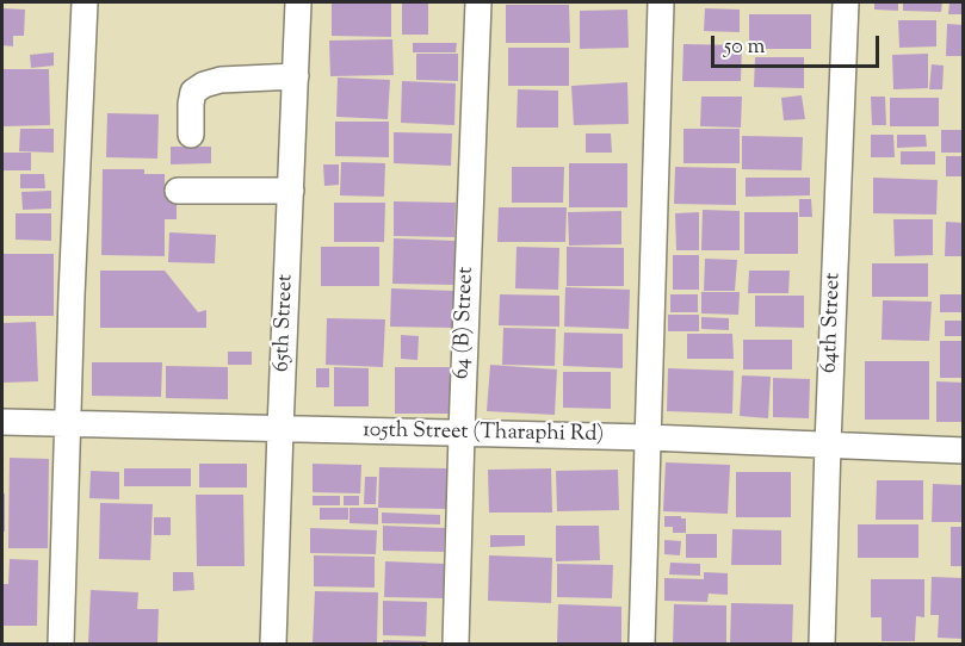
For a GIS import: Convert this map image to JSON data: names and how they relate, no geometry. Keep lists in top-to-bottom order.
{
  "streets": {
    "street": [
      "65th Street",
      "64 (B) Street",
      "64th Street",
      "105th Street (Tharaphi Rd)"
    ]
  },
  "crossings": [
    ["65th Street", "105th Street (Tharaphi Rd)"],
    ["64 (B) Street", "105th Street (Tharaphi Rd)"],
    ["64th Street", "105th Street (Tharaphi Rd)"]
  ],
  "scale_bar": "50 m"
}
